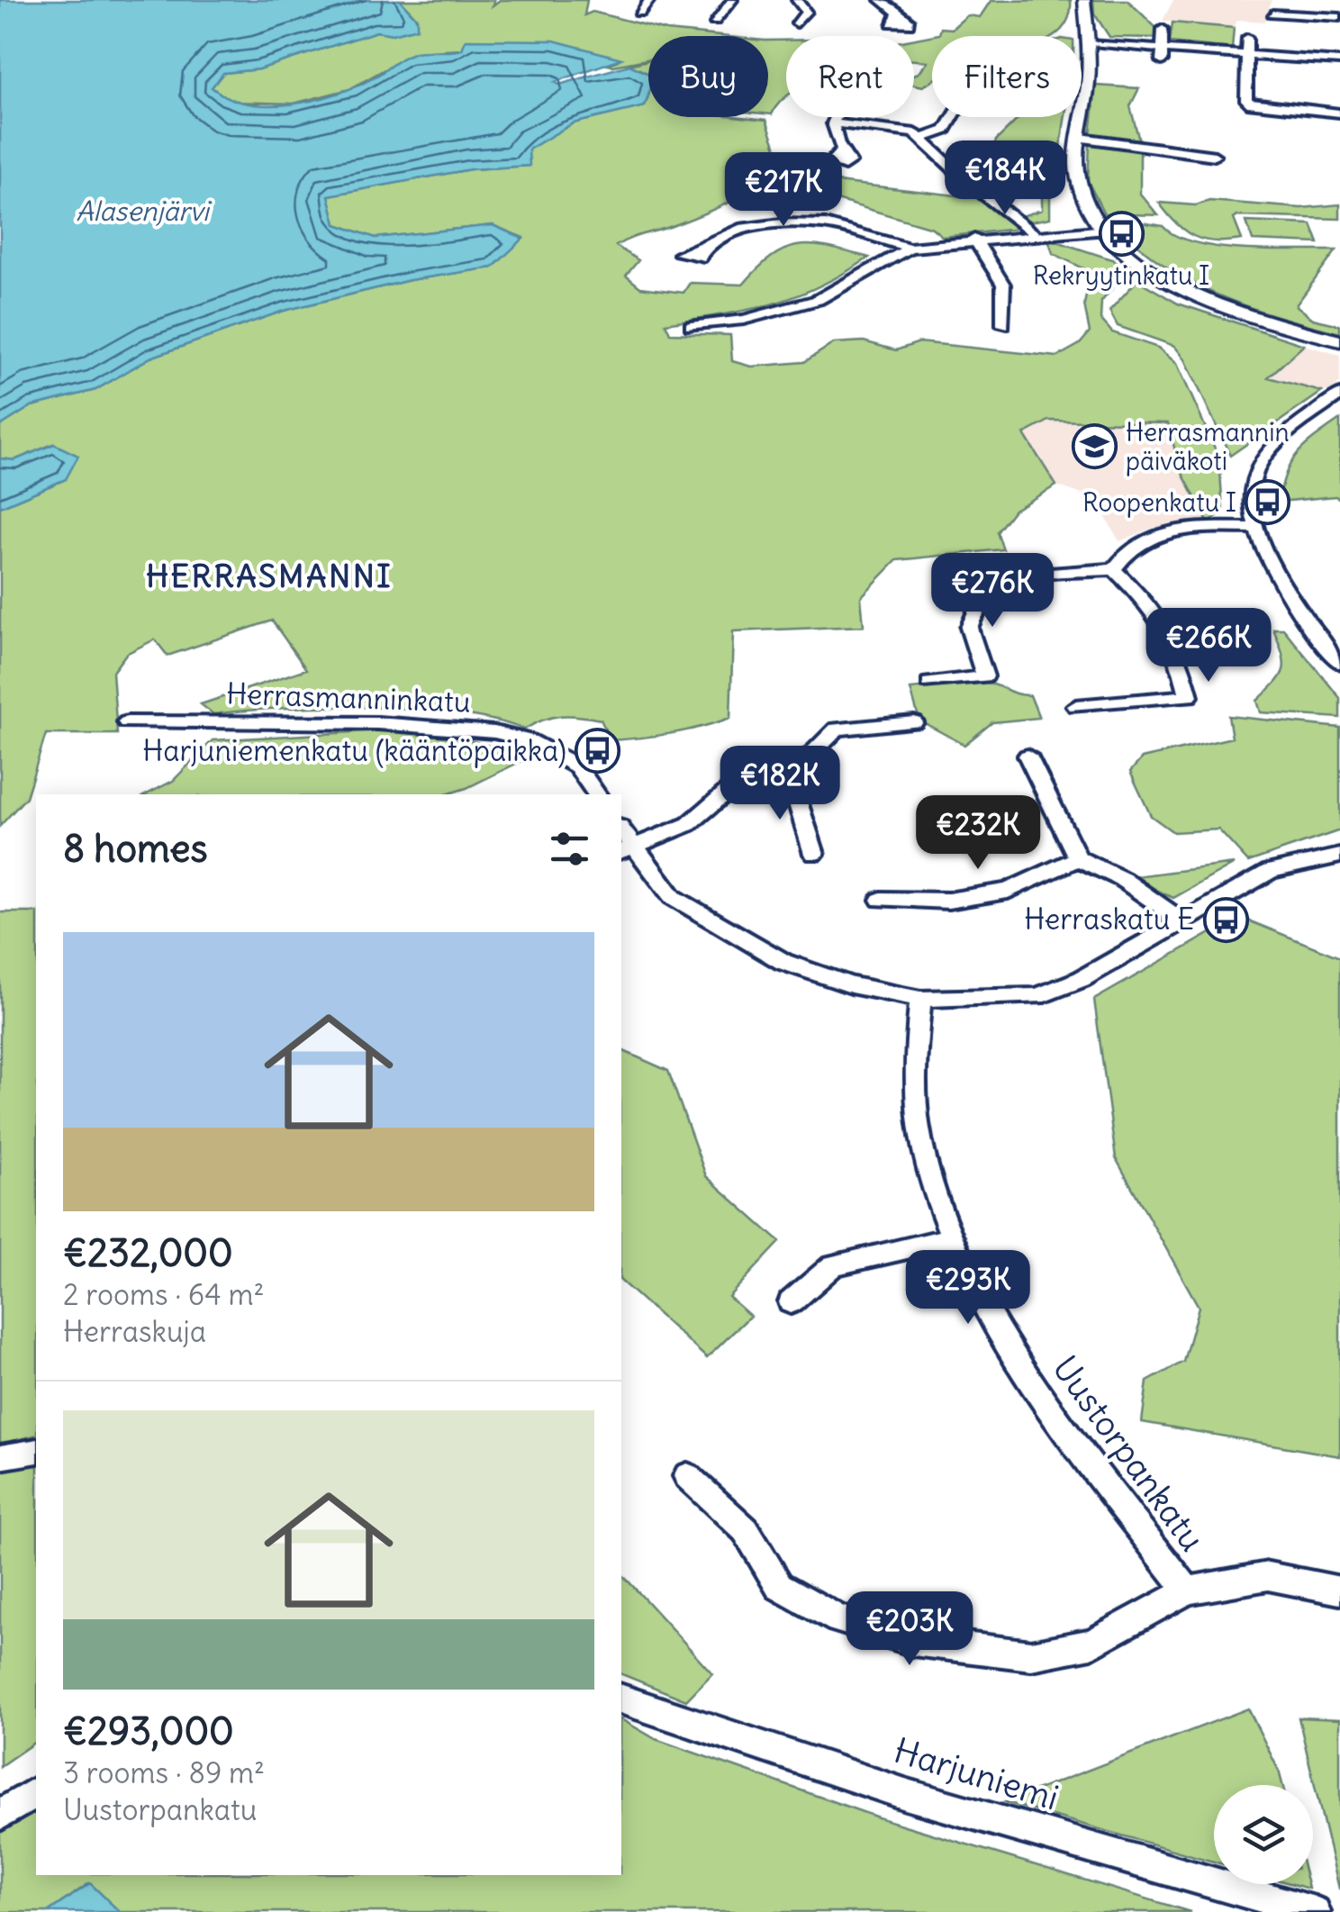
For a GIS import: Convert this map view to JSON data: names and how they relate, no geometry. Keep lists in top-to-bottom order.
{
  "streets": {
    "street": ["Herrasmanninkatu", "Uustorpankatu", "Harjuniemi"]
  },
  "districts": ["HERRASMANNI"],
  "water": ["Alasenjärvi"],
  "places": {
    "bus stop": [
      "Rekryytinkatu I",
      "Roopenkatu I",
      "Harjuniemenkatu (kääntöpaikka)",
      "Herraskatu E"
    ],
    "school or university": ["Herrasmannin päiväkoti"]
  },
  "page": {
    "chip": ["Buy", "Rent", "Filters"],
    "price": [
      "€184K",
      "€217K",
      "€276K",
      "€266K",
      "€182K",
      "€232K",
      "€293K",
      "€203K"
    ],
    "heading": "8 homes",
    "list": [
      {
        "name": "€232,000",
        "note": "2 rooms · 64 m² · Herraskuja"
      },
      {
        "name": "€293,000",
        "note": "3 rooms · 89 m² · Uustorpankatu"
      }
    ]
  }
}
